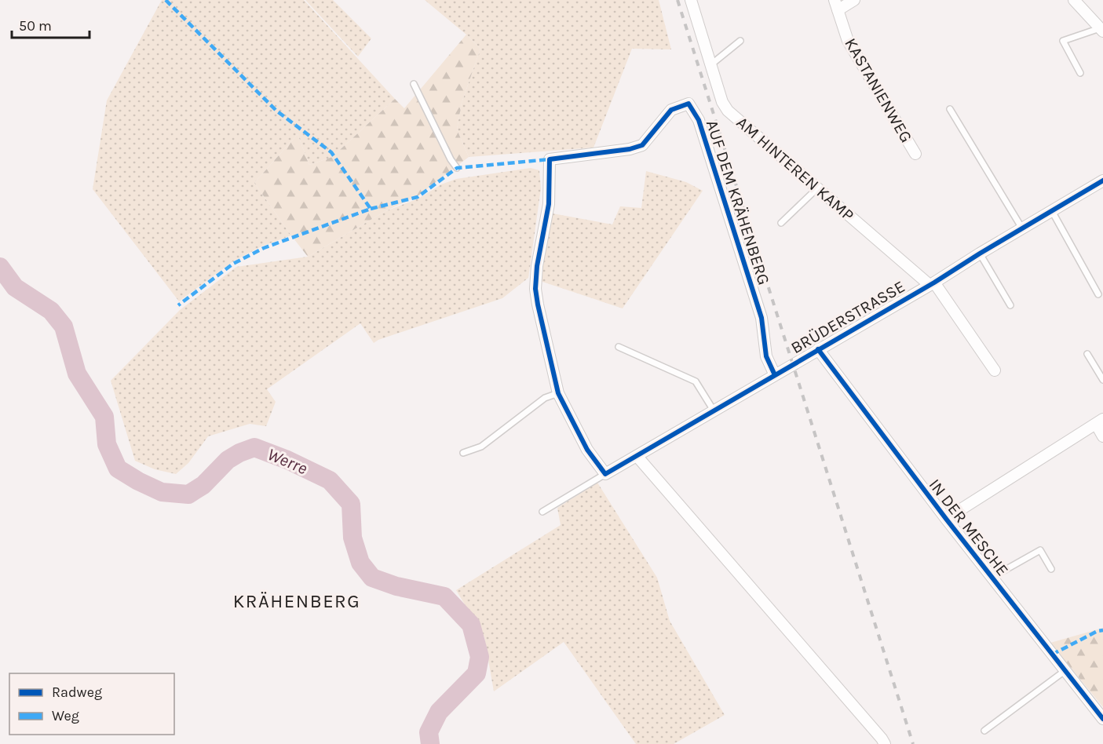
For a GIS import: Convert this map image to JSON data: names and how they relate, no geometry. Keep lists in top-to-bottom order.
{
  "streets": {
    "street": [
      "KASTANIENWEG",
      "AM HINTEREN KAMP",
      "AUF DEM KRÄHENBERG",
      "BRÜDERSTRASSE",
      "IN DER MESCHE"
    ]
  },
  "crossings": [
    ["AM HINTEREN KAMP", "BRÜDERSTRASSE"],
    ["AUF DEM KRÄHENBERG", "BRÜDERSTRASSE"],
    ["BRÜDERSTRASSE", "IN DER MESCHE"]
  ],
  "districts": ["KRÄHENBERG"],
  "water": ["Werre"],
  "legend": ["Radweg", "Weg"],
  "scale_bar": "50 m"
}
